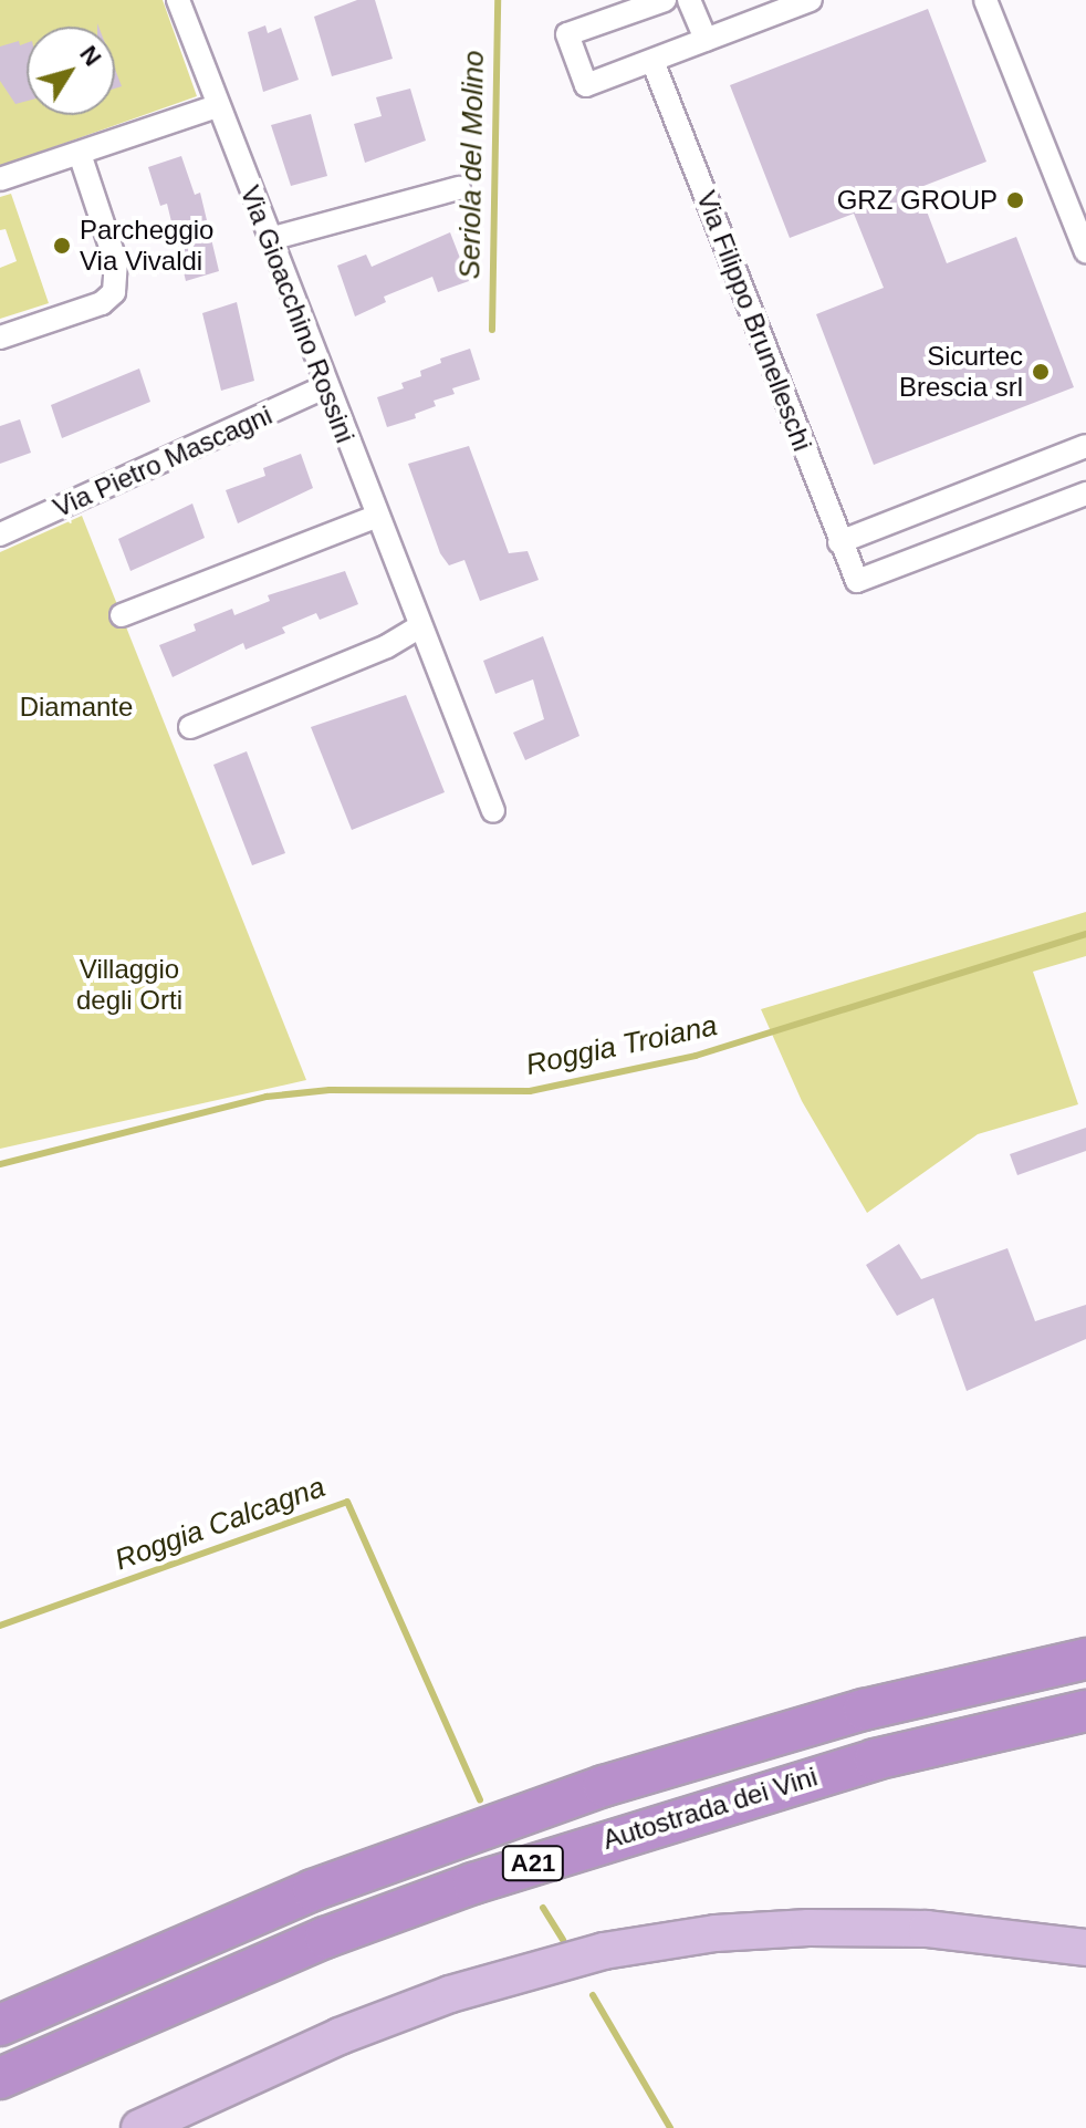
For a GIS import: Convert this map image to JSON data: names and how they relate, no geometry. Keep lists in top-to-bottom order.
{
  "streets": {
    "highway": ["Autostrada dei Vini", "A21"],
    "street": ["Via Gioacchino Rossini", "Via Filippo Brunelleschi", "Via Pietro Mascagni"]
  },
  "crossings": [
    ["Via Gioacchino Rossini", "Via Pietro Mascagni"]
  ],
  "water": ["Seriola del Molino", "Roggia Troiana", "Roggia Calcagna"],
  "parks": ["Diamante", "Villaggio degli Orti"],
  "places": ["GRZ GROUP", "Parcheggio Via Vivaldi", "Sicurtec Brescia srl"],
  "north": "top right"
}
